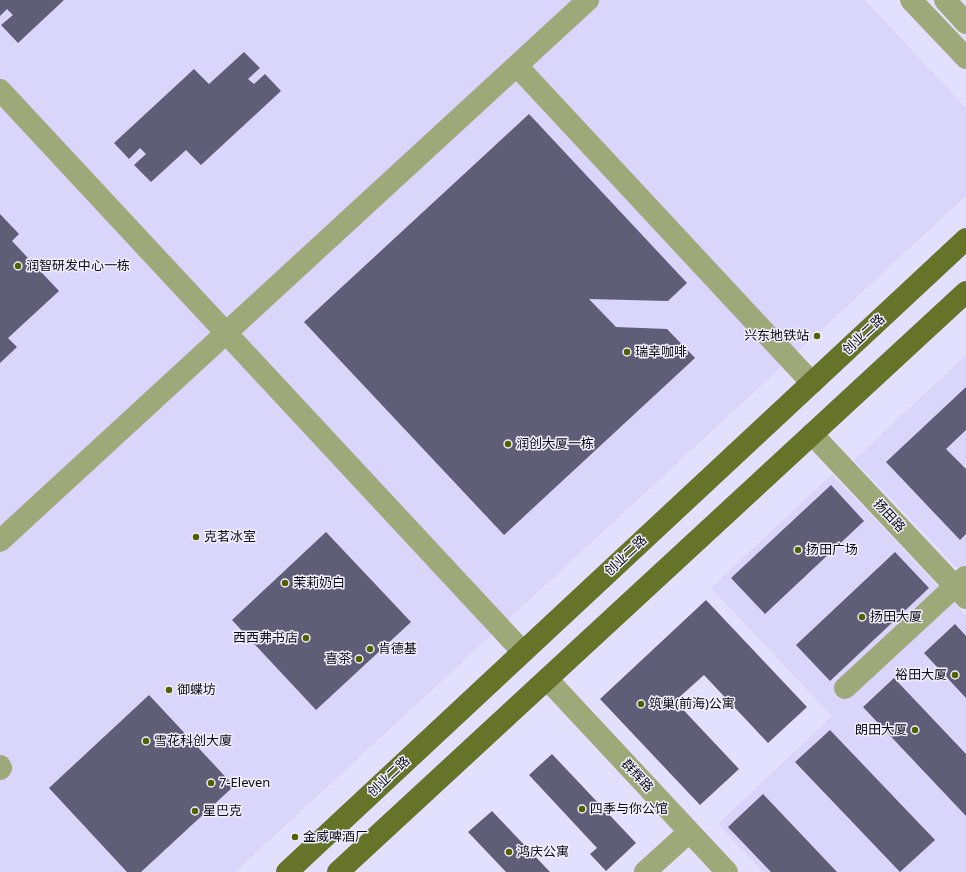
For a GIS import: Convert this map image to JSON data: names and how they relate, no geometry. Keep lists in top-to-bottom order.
{
  "streets": {
    "main road": ["创业二路"],
    "street": ["扬田路", "群辉路"]
  },
  "places": [
    "润智研发中心一栋",
    "兴东地铁站",
    "瑞幸咖啡",
    "润创大厦一栋",
    "克茗冰室",
    "扬田广场",
    "茉莉奶白",
    "扬田大厦",
    "西西弗书店",
    "肯德基",
    "喜茶",
    "裕田大厦",
    "御蝶坊",
    "筑巢(前海)公寓",
    "朗田大厦",
    "雪花科创大廈",
    "7-Eleven",
    "四季与你公馆",
    "星巴克",
    "金威啤酒厂",
    "鸿庆公寓"
  ]
}
